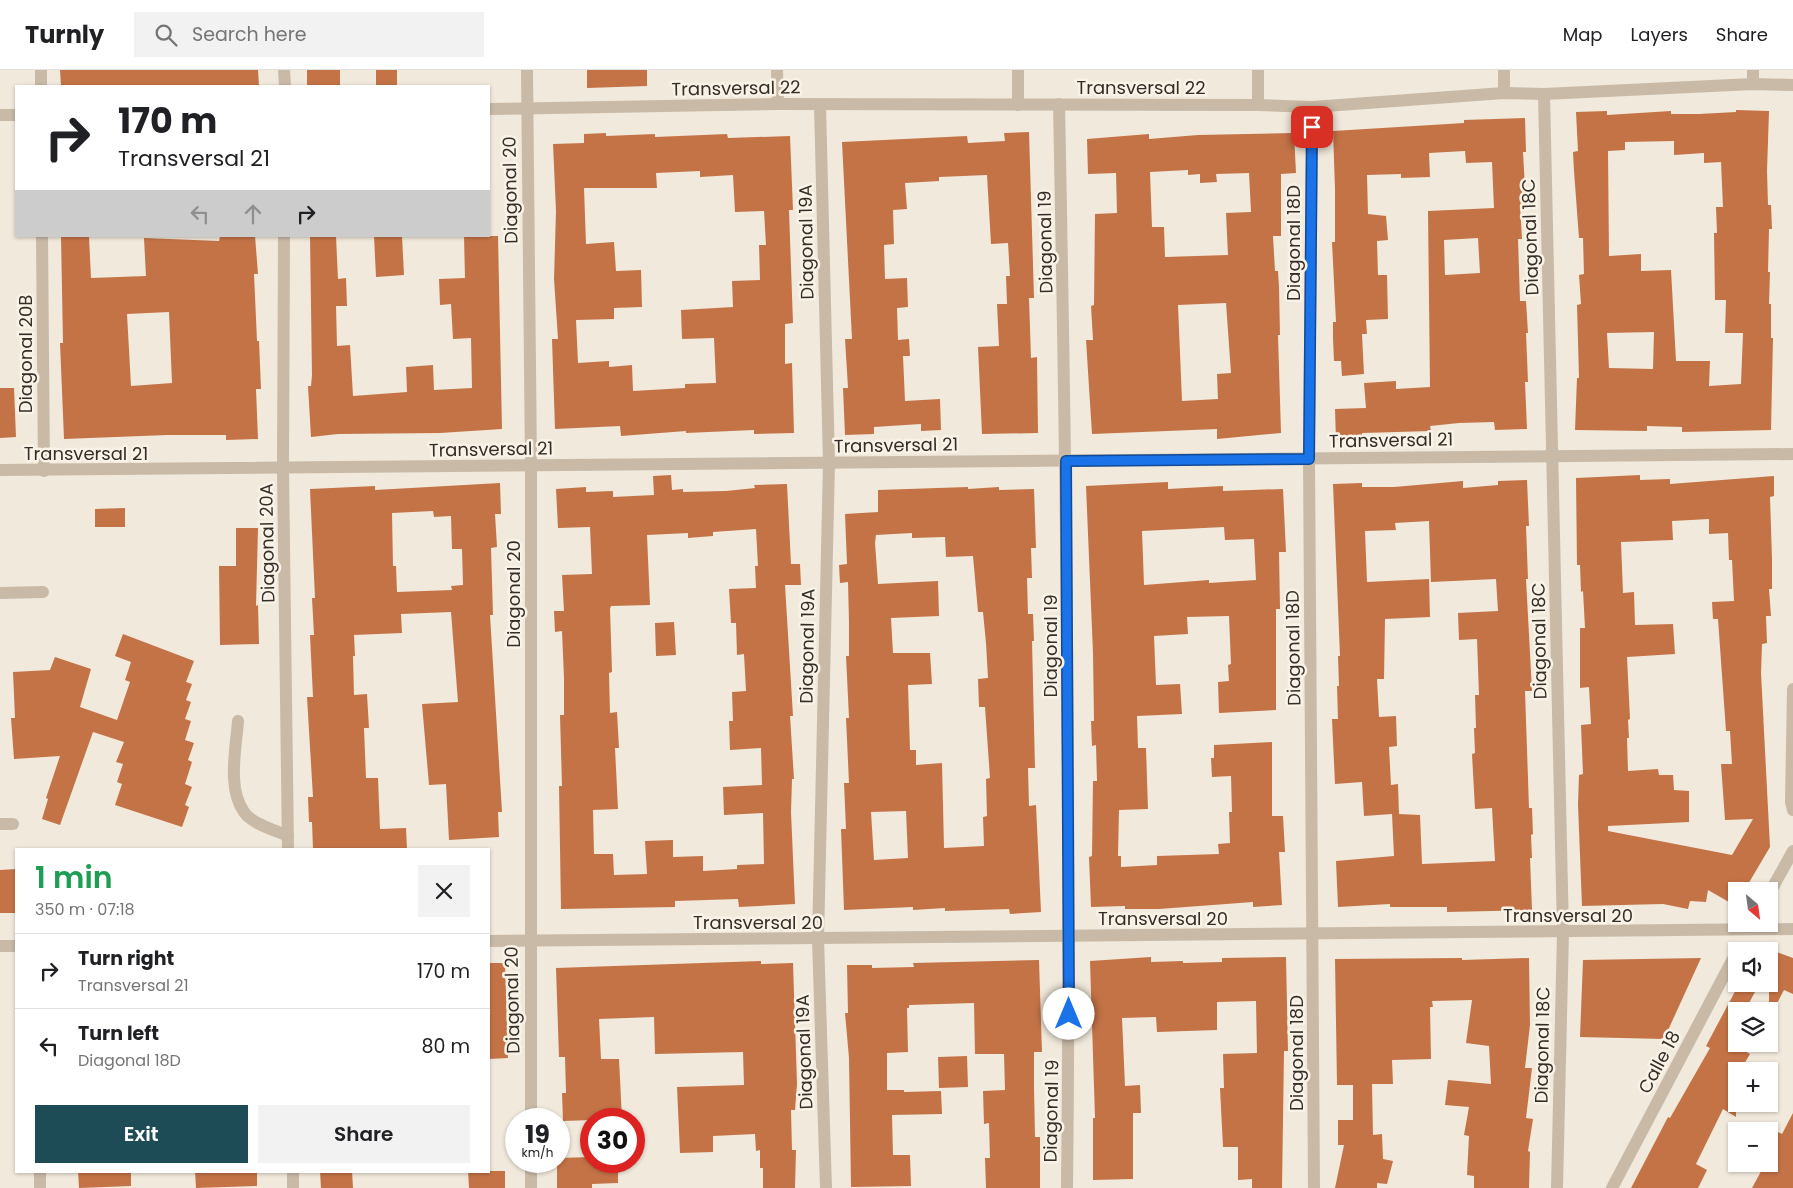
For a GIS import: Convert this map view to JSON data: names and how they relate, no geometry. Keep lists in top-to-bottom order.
{
  "streets": {
    "street": [
      "Transversal 22",
      "Diagonal 20",
      "Diagonal 18C",
      "Diagonal 19A",
      "Diagonal 19",
      "Diagonal 18D",
      "Diagonal 20B",
      "Transversal 21",
      "Diagonal 20A",
      "Transversal 20",
      "Calle 18"
    ]
  },
  "crossings": [
    ["Transversal 22", "Diagonal 20"],
    ["Transversal 22", "Diagonal 18C"],
    ["Transversal 22", "Diagonal 19A"],
    ["Transversal 22", "Diagonal 19"],
    ["Transversal 22", "Diagonal 18D"],
    ["Diagonal 20", "Transversal 21"],
    ["Diagonal 20", "Transversal 20"],
    ["Diagonal 18C", "Transversal 21"],
    ["Diagonal 18C", "Transversal 20"],
    ["Diagonal 19A", "Transversal 21"],
    ["Diagonal 19A", "Transversal 20"],
    ["Diagonal 19", "Transversal 21"],
    ["Diagonal 19", "Transversal 20"],
    ["Diagonal 18D", "Transversal 21"],
    ["Diagonal 18D", "Transversal 20"],
    ["Diagonal 20B", "Transversal 21"],
    ["Transversal 21", "Diagonal 20A"]
  ],
  "north": "bottom right",
  "page": {
    "header": "Turnly",
    "search": "Search here",
    "nav": ["Map", "Layers", "Share"],
    "turn": ["170 m", "Transversal 21"],
    "heading": ["1 min", "350 m · 07:18"],
    "map_buttons": ["+", "−"],
    "list": [
      {
        "name": "Turn right",
        "note": "Transversal 21",
        "value": "170 m"
      },
      {
        "name": "Turn left",
        "note": "Diagonal 18D",
        "value": "80 m"
      }
    ],
    "buttons": ["Exit", "Share"],
    "speed": "19 km/h",
    "limit": "30"
  }
}
